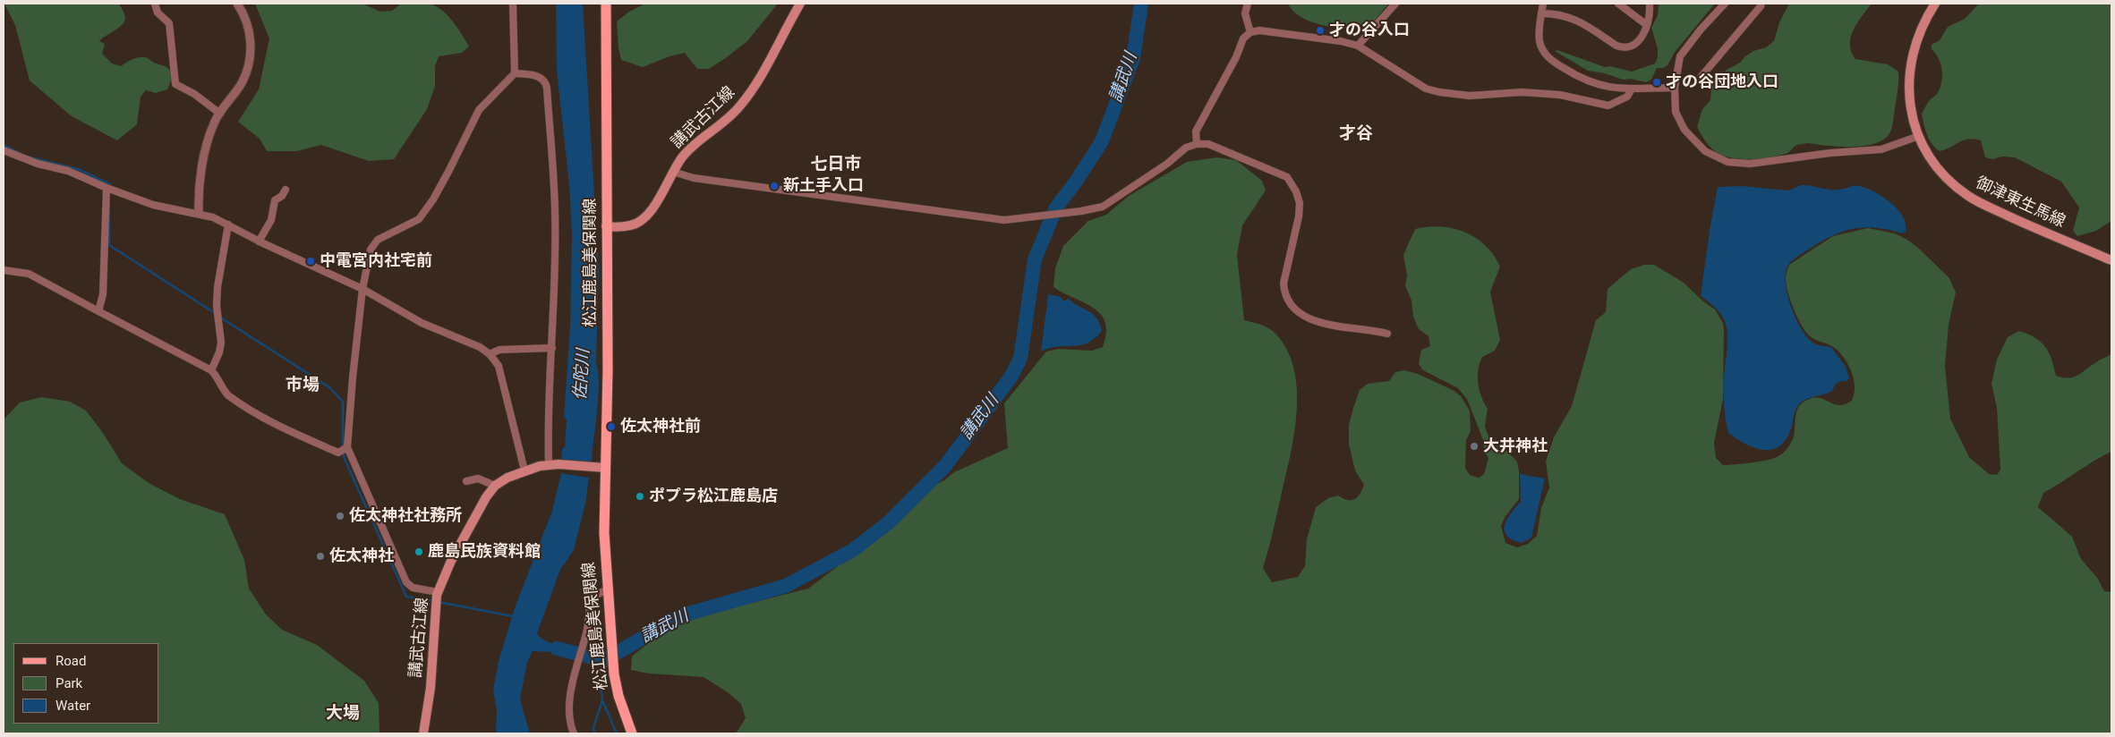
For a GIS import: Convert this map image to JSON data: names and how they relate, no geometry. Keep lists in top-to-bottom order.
{
  "streets": {
    "main road": ["講武古江線", "御津東生馬線", "松江鹿島美保関線"]
  },
  "crossings": [
    ["講武古江線", "松江鹿島美保関線"]
  ],
  "districts": [
    "才谷",
    "七日市",
    "市場",
    "大場"
  ],
  "water": ["講武川", "佐陀川"],
  "places": [
    "才の谷入口",
    "才の谷団地入口",
    "新土手入口",
    "中電宮内社宅前",
    "佐太神社前",
    "大井神社",
    "ポプラ松江鹿島店",
    "佐太神社社務所",
    "鹿島民族資料館",
    "佐太神社"
  ],
  "legend": ["Road", "Park", "Water"]
}
